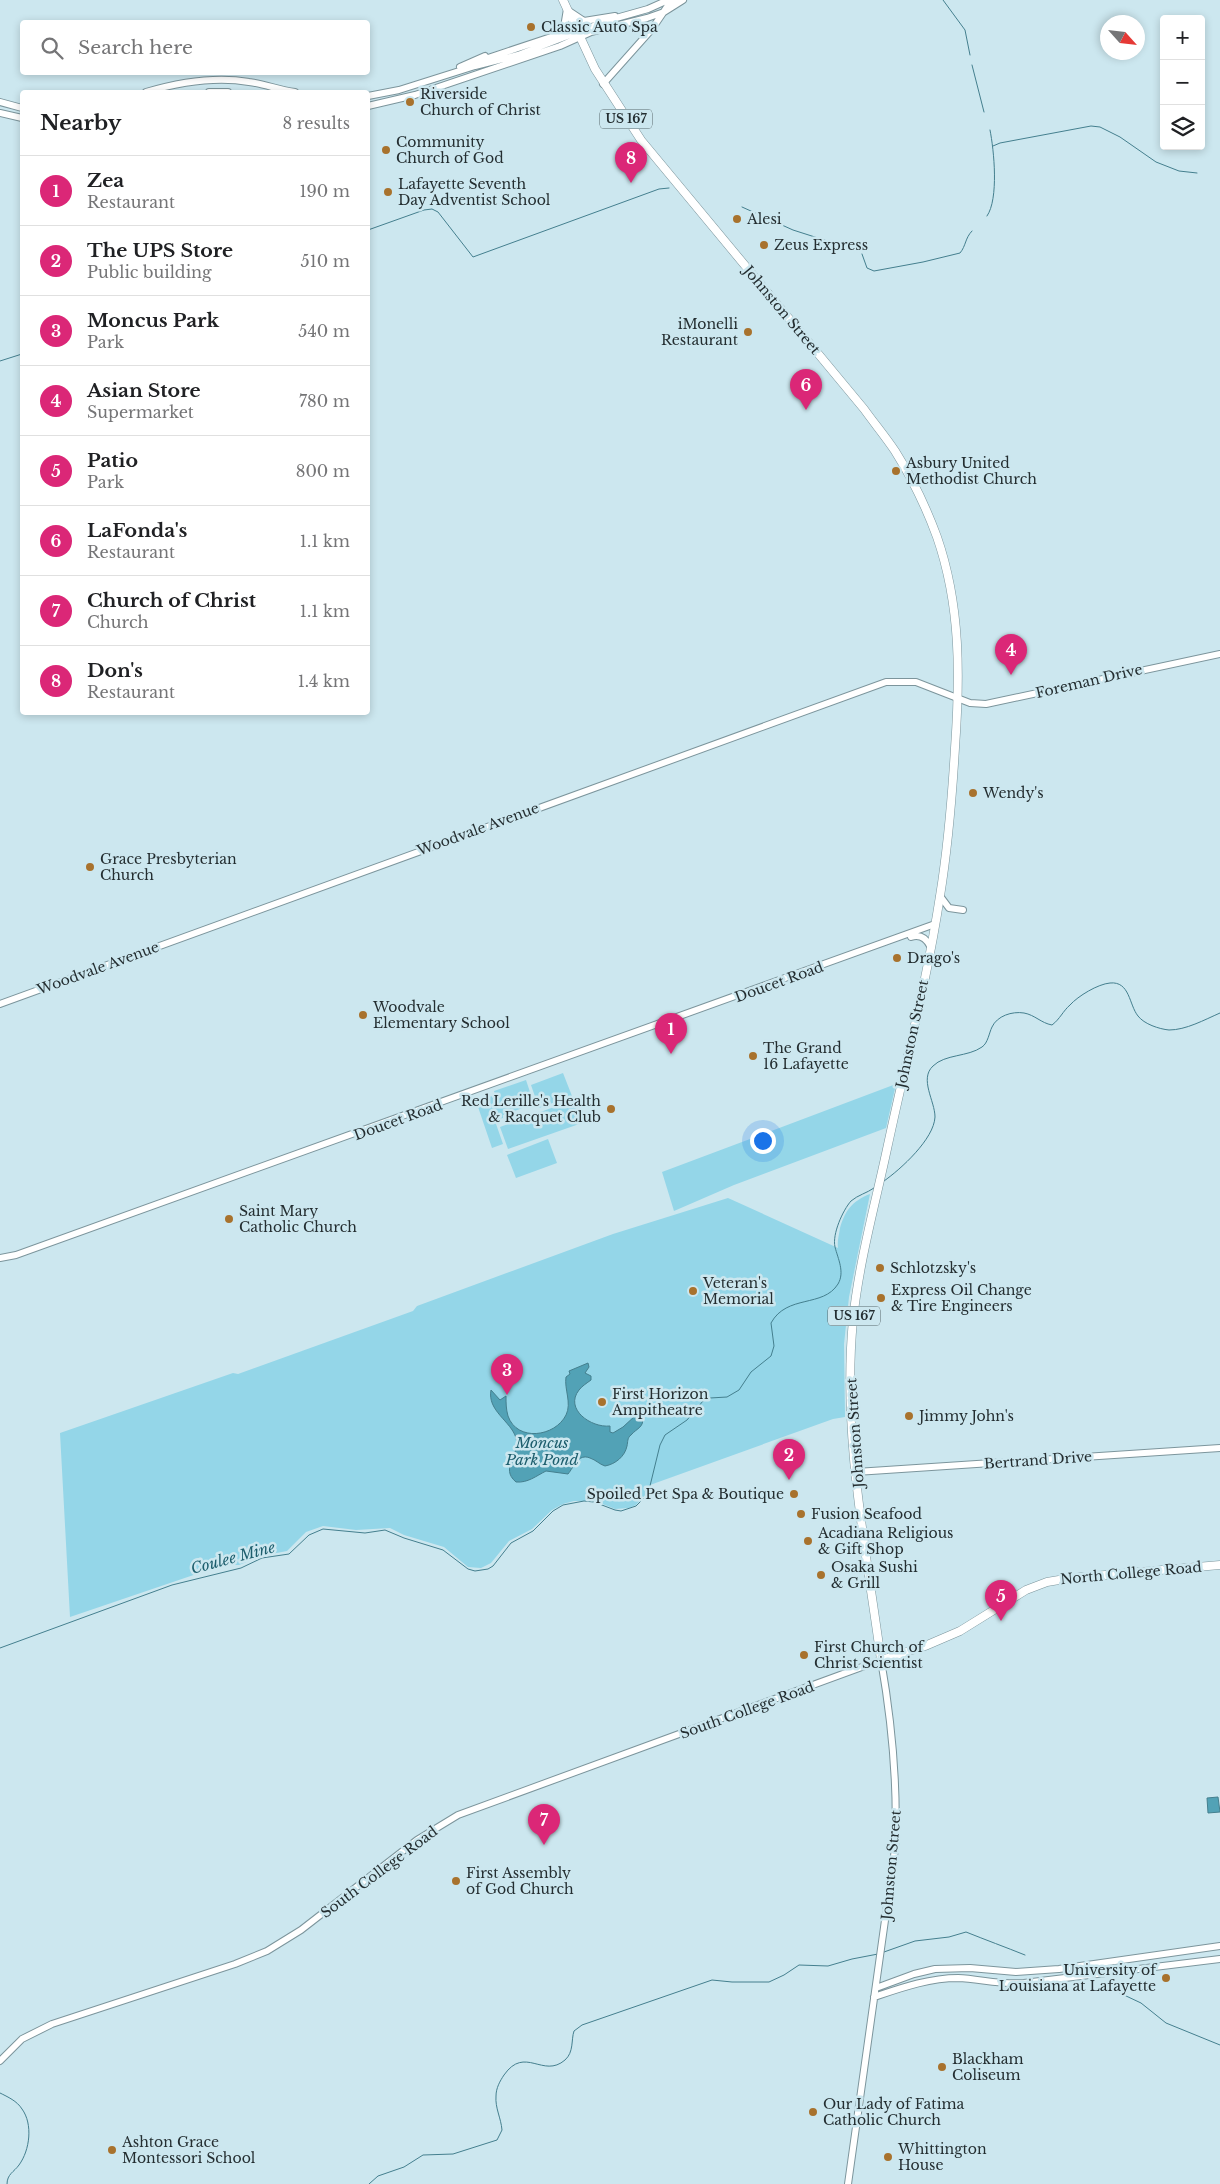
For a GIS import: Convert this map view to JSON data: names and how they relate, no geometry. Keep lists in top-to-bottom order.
{
  "streets": {
    "main road": ["US 167", "Johnston Street", "North College Road"],
    "street": [
      "Foreman Drive",
      "Woodvale Avenue",
      "Doucet Road",
      "Bertrand Drive",
      "South College Road"
    ]
  },
  "crossings": [
    ["Johnston Street", "Foreman Drive"],
    ["Johnston Street", "Woodvale Avenue"],
    ["Johnston Street", "Doucet Road"],
    ["Johnston Street", "Bertrand Drive"],
    ["Johnston Street", "North College Road"],
    ["Johnston Street", "South College Road"],
    ["Foreman Drive", "Woodvale Avenue"],
    ["North College Road", "South College Road"]
  ],
  "water": ["Moncus Park Pond", "Coulee Mine"],
  "places": [
    "Classic Auto Spa",
    "Riverside Church of Christ",
    "Community Church of God",
    "Lafayette Seventh Day Adventist School",
    "Alesi",
    "Zeus Express",
    "iMonelli Restaurant",
    "Asbury United Methodist Church",
    "Wendy's",
    "Grace Presbyterian Church",
    "Drago's",
    "Woodvale Elementary School",
    "The Grand 16 Lafayette",
    "Red Lerille's Health & Racquet Club",
    "Saint Mary Catholic Church",
    "Schlotzsky's",
    "Veteran's Memorial",
    "Express Oil Change & Tire Engineers",
    "First Horizon Ampitheatre",
    "Jimmy John's",
    "Spoiled Pet Spa & Boutique",
    "Fusion Seafood",
    "Acadiana Religious & Gift Shop",
    "Osaka Sushi & Grill",
    "First Church of Christ Scientist",
    "First Assembly of God Church",
    "University of Louisiana at Lafayette",
    "Blackham Coliseum",
    "Our Lady of Fatima Catholic Church",
    "Ashton Grace Montessori School",
    "Whittington House"
  ],
  "north": "bottom right",
  "page": {
    "map_buttons": ["+", "−"],
    "search": "Search here",
    "heading": ["Nearby", "8 results"],
    "pins": [
      "8",
      "6",
      "4",
      "1",
      "3",
      "2",
      "5",
      "7"
    ],
    "list": [
      {
        "mark": "1",
        "name": "Zea",
        "note": "Restaurant",
        "value": "190 m"
      },
      {
        "mark": "2",
        "name": "The UPS Store",
        "note": "Public building",
        "value": "510 m"
      },
      {
        "mark": "3",
        "name": "Moncus Park",
        "note": "Park",
        "value": "540 m"
      },
      {
        "mark": "4",
        "name": "Asian Store",
        "note": "Supermarket",
        "value": "780 m"
      },
      {
        "mark": "5",
        "name": "Patio",
        "note": "Park",
        "value": "800 m"
      },
      {
        "mark": "6",
        "name": "LaFonda's",
        "note": "Restaurant",
        "value": "1.1 km"
      },
      {
        "mark": "7",
        "name": "Church of Christ",
        "note": "Church",
        "value": "1.1 km"
      },
      {
        "mark": "8",
        "name": "Don's",
        "note": "Restaurant",
        "value": "1.4 km"
      }
    ]
  }
}
